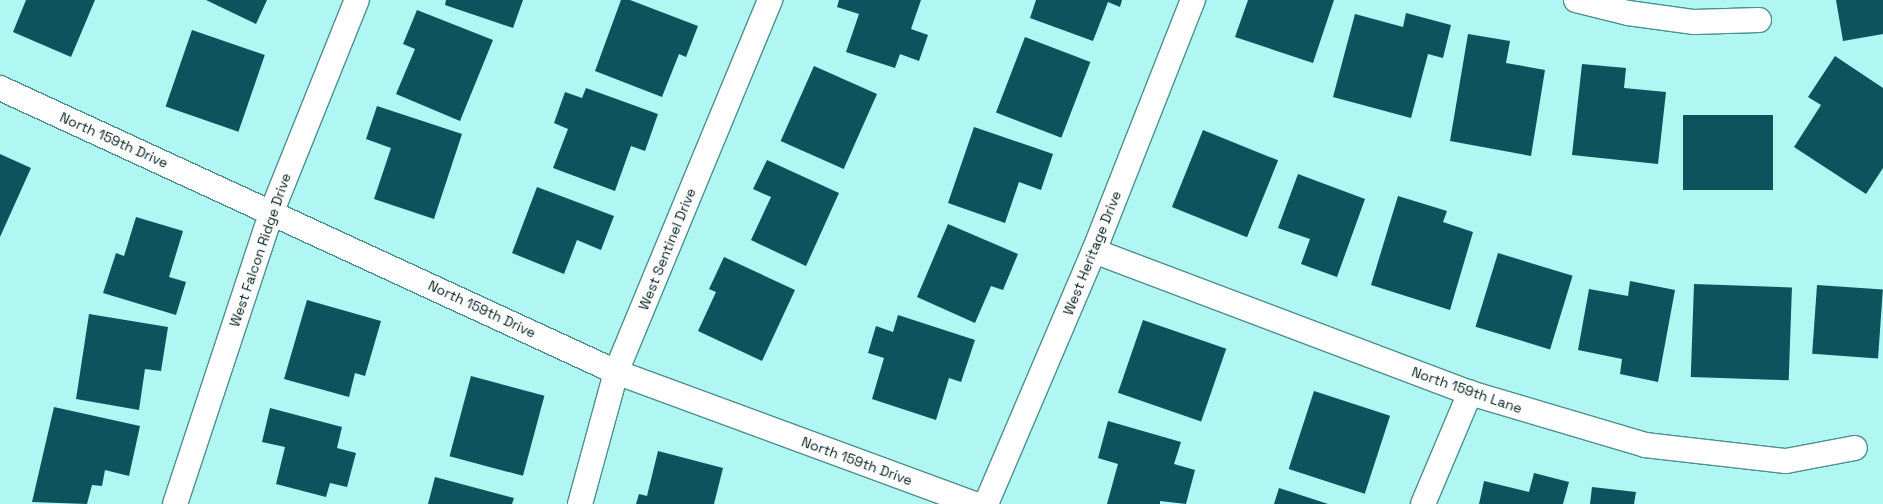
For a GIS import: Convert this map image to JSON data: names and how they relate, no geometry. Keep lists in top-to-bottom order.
{
  "streets": {
    "street": [
      "North 159th Drive",
      "West Sentinel Drive",
      "West Falcon Ridge Drive",
      "West Heritage Drive",
      "North 159th Lane"
    ]
  },
  "crossings": [
    ["North 159th Drive", "West Sentinel Drive"],
    ["North 159th Drive", "West Falcon Ridge Drive"],
    ["West Heritage Drive", "North 159th Lane"]
  ]
}
